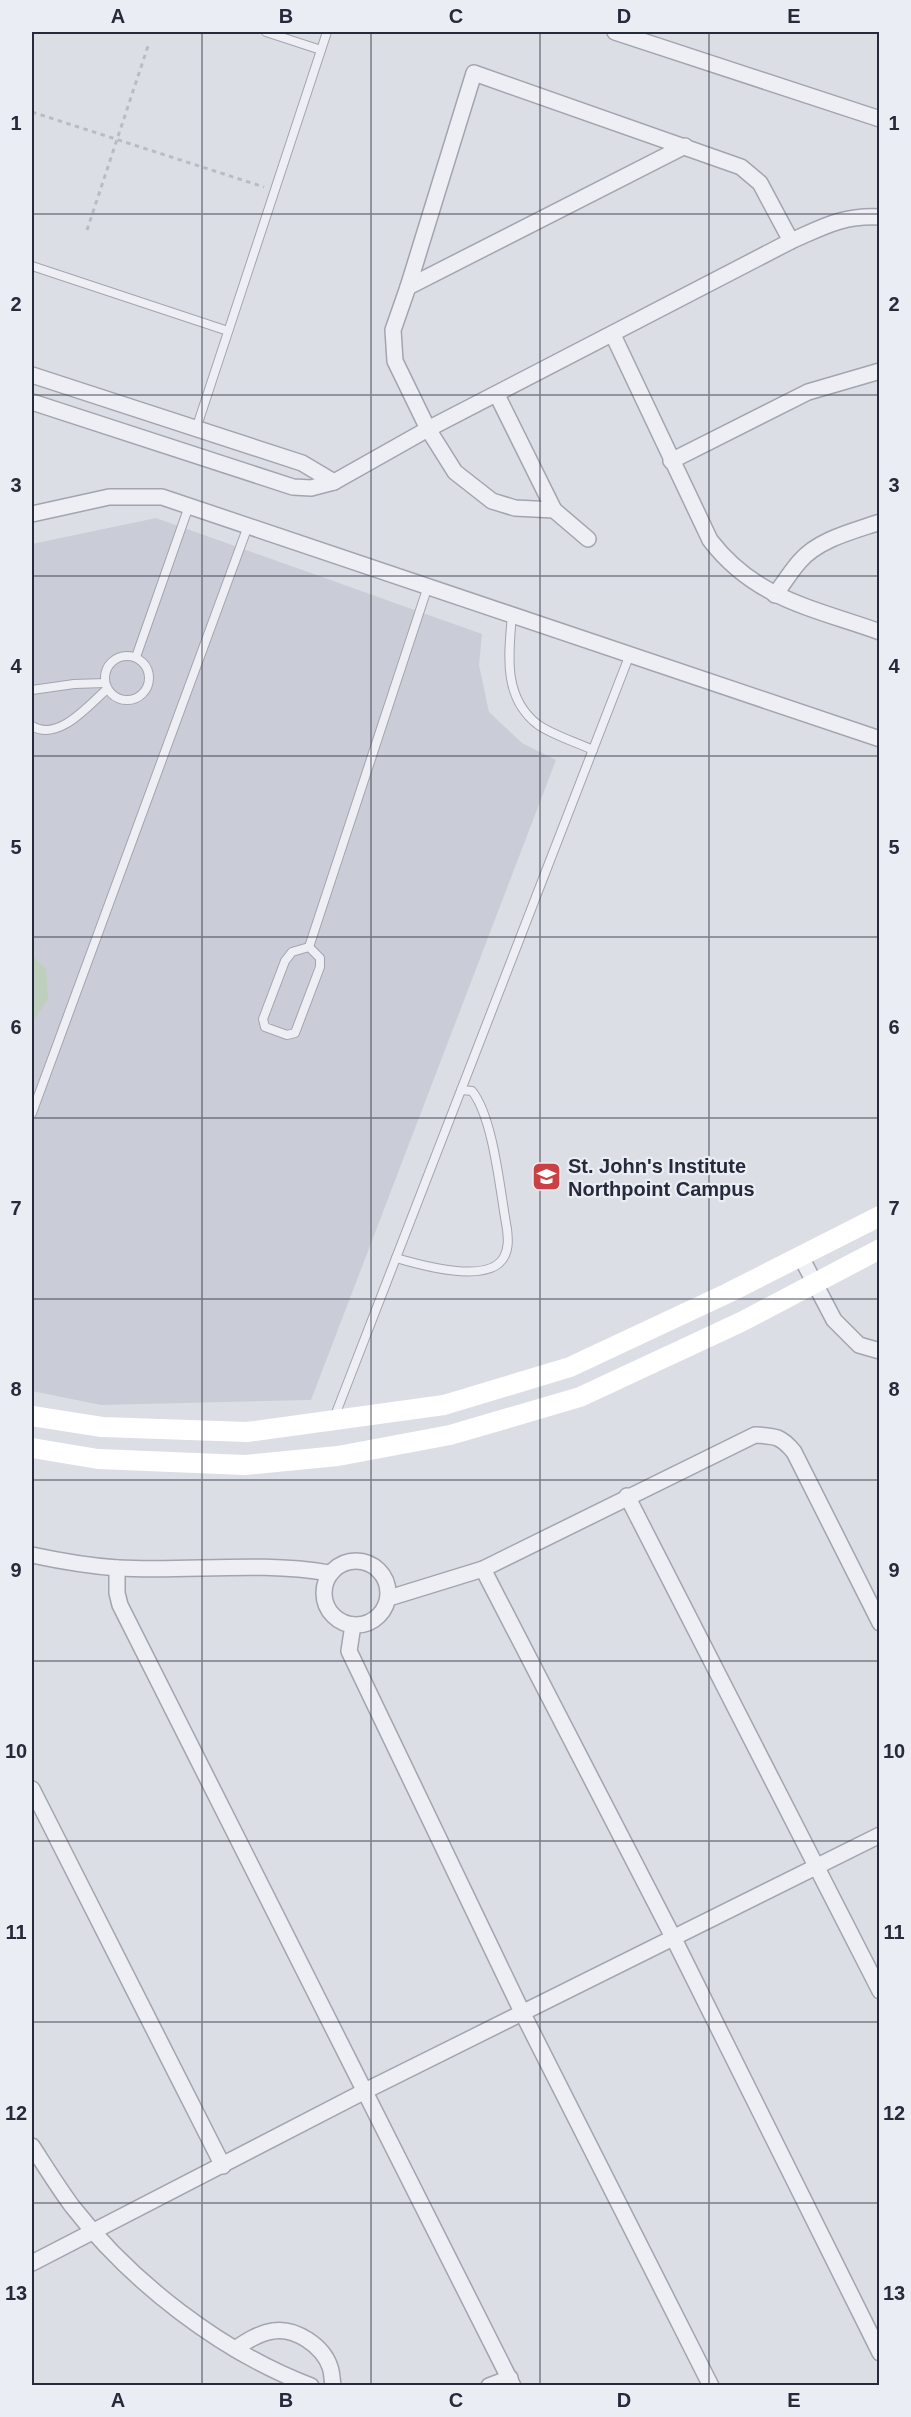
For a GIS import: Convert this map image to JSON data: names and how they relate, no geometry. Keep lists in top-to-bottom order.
{
  "places": {
    "school or university": ["St. John's Institute Northpoint Campus"]
  },
  "grid": {
    "columns": [
      "A",
      "B",
      "C",
      "D",
      "E"
    ],
    "rows": [
      "1",
      "2",
      "3",
      "4",
      "5",
      "6",
      "7",
      "8",
      "9",
      "10",
      "11",
      "12",
      "13"
    ]
  }
}
